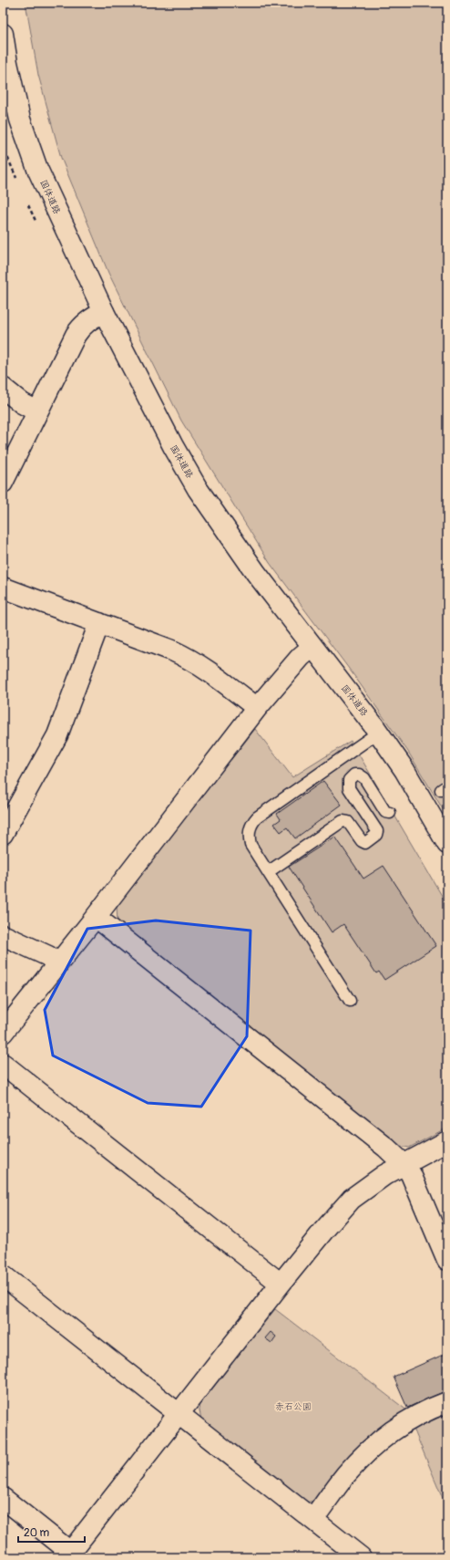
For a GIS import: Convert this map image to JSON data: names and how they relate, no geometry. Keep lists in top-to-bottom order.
{
  "streets": {
    "street": ["国体道路"]
  },
  "parks": ["赤石公園"],
  "scale_bar": "20 m"
}
